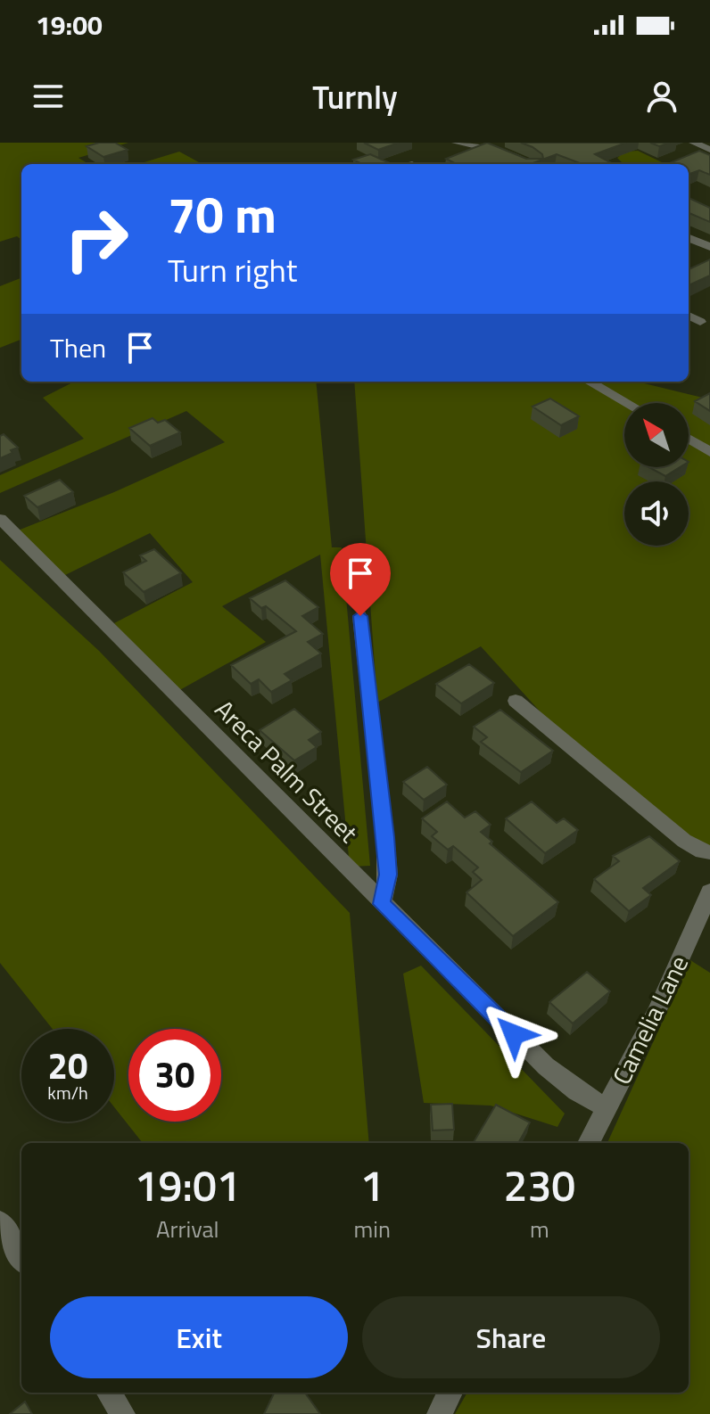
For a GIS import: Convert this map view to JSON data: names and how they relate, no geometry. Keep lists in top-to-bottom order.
{
  "streets": {
    "street": ["Areca Palm Street", "Camelia Lane"]
  },
  "crossings": [
    ["Areca Palm Street", "Camelia Lane"]
  ],
  "north": "top left",
  "page": {
    "status": "19:00",
    "header": "Turnly",
    "turn": ["70 m", "Turn right"],
    "then": "Then",
    "speed": "20 km/h",
    "limit": "30",
    "eta": [
      "19:01",
      "Arrival",
      "1",
      "min",
      "230",
      "m"
    ],
    "buttons": ["Exit", "Share"]
  }
}
